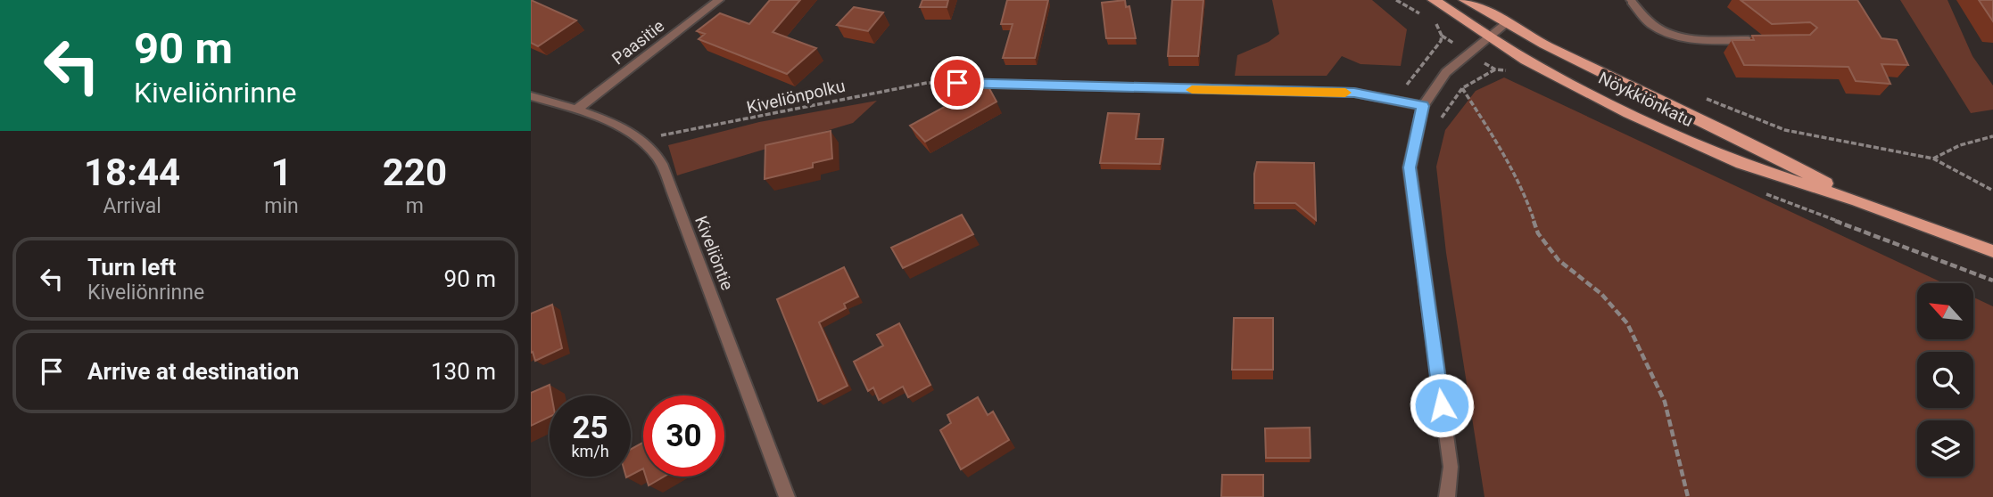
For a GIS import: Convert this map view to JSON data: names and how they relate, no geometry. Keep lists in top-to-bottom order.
{
  "streets": {
    "main road": ["Nöykkiönkatu"],
    "street": ["Paasitie", "Kiveliöntie"],
    "path": ["Kiveliönpolku"]
  },
  "crossings": [
    ["Paasitie", "Kiveliöntie"],
    ["Kiveliönpolku", "Kiveliöntie"]
  ],
  "north": "top left",
  "page": {
    "turn": ["90 m", "Kiveliönrinne"],
    "eta": [
      "18:44",
      "Arrival",
      "1",
      "min",
      "220",
      "m"
    ],
    "list": [
      {
        "name": "Turn left",
        "note": "Kiveliönrinne",
        "value": "90 m"
      },
      {
        "name": "Arrive at destination",
        "value": "130 m"
      }
    ],
    "speed": "25 km/h",
    "limit": "30"
  }
}
